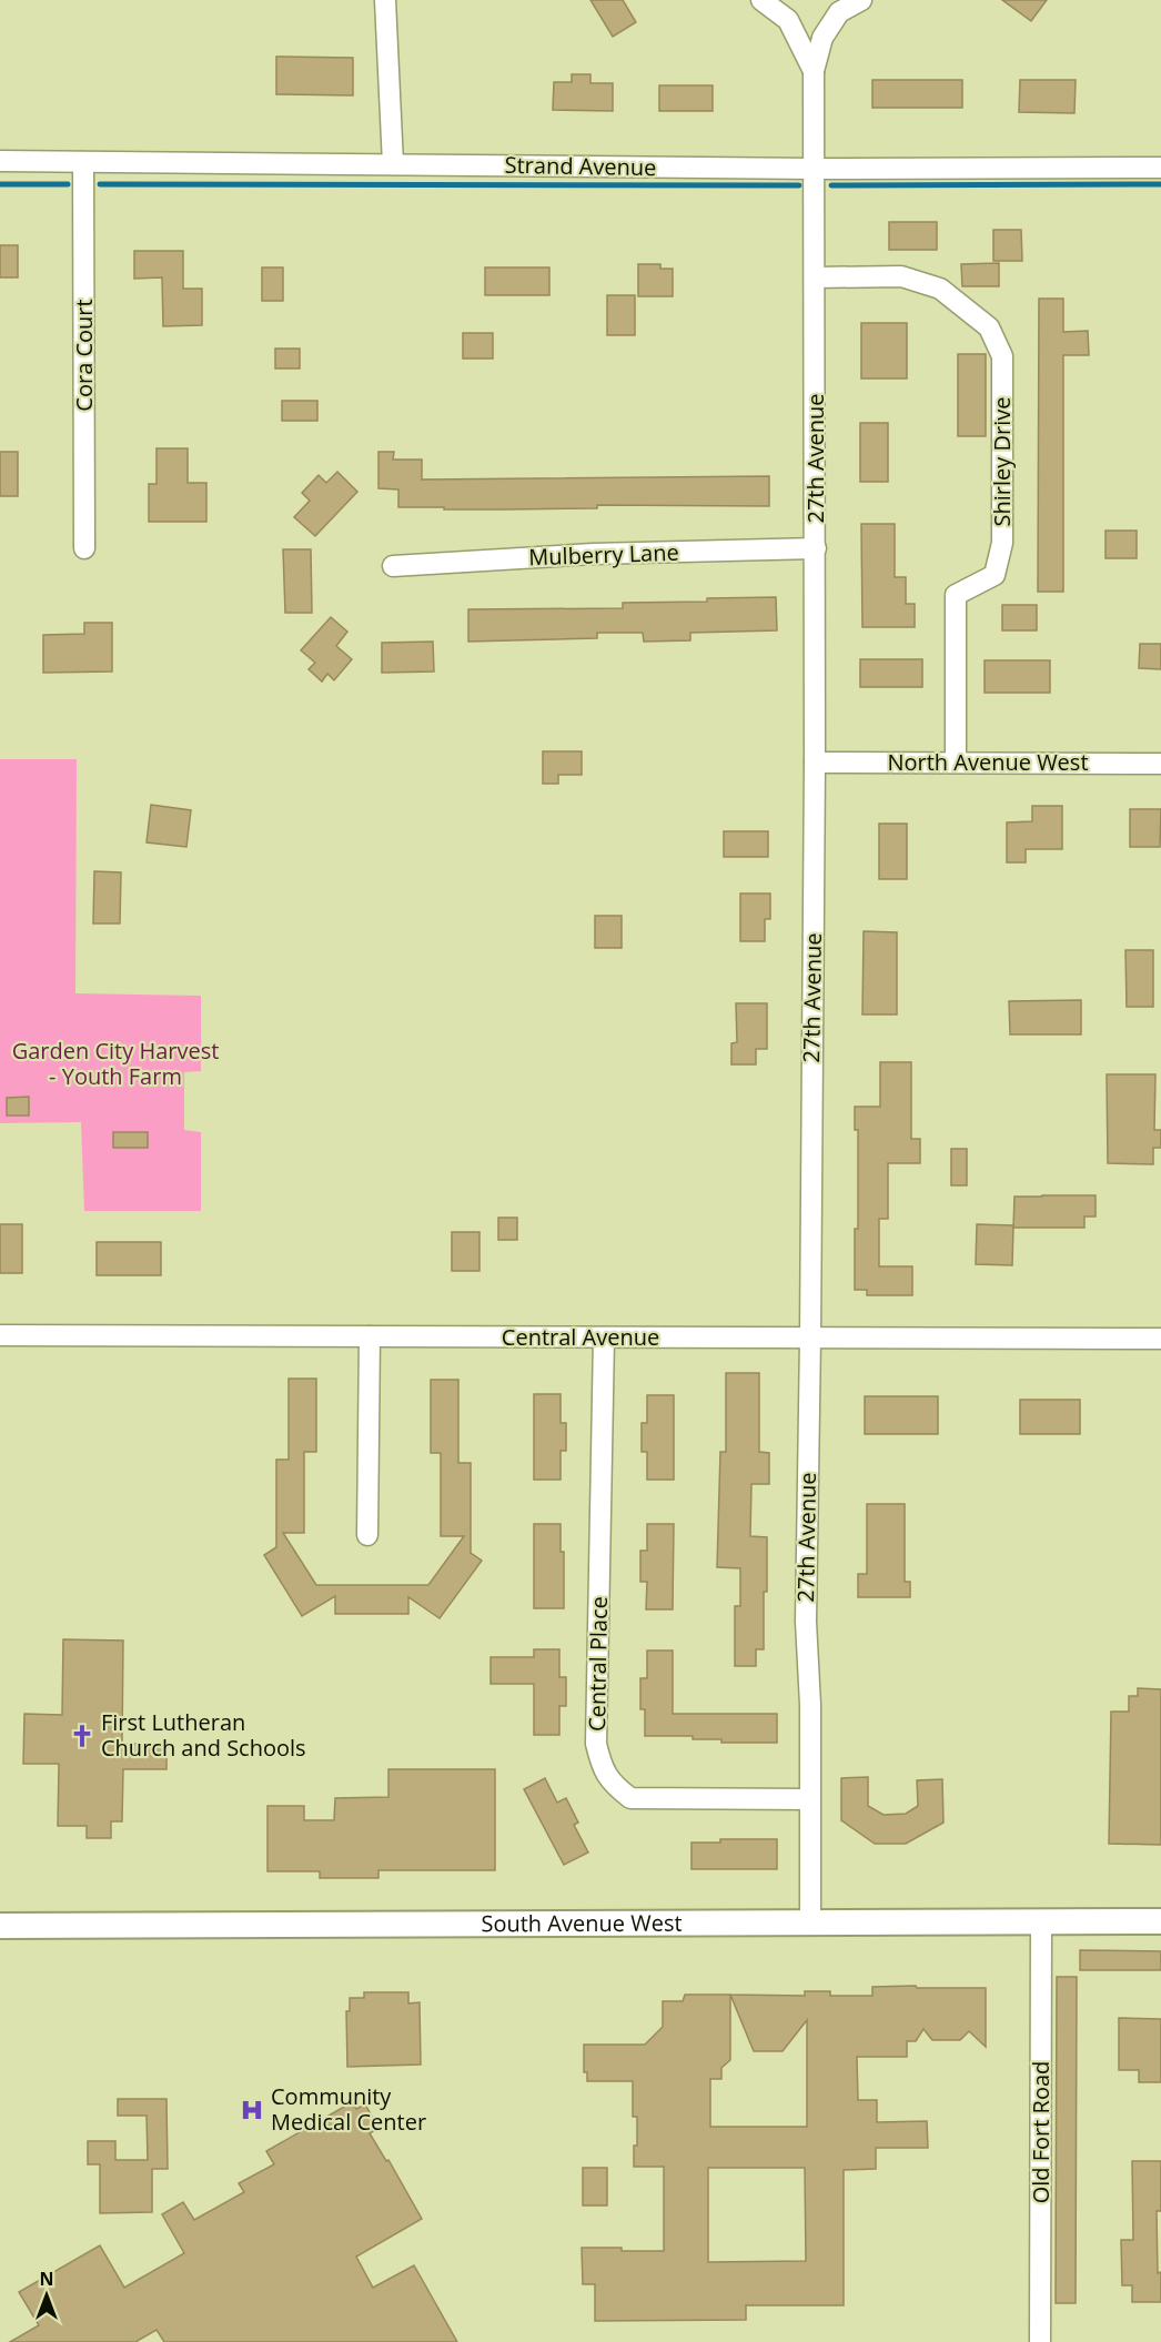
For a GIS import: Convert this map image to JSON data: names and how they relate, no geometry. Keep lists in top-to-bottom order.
{
  "streets": {
    "street": [
      "Strand Avenue",
      "Cora Court",
      "27th Avenue",
      "Shirley Drive",
      "Mulberry Lane",
      "North Avenue West",
      "Central Avenue",
      "Central Place",
      "South Avenue West",
      "Old Fort Road"
    ]
  },
  "crossings": [
    ["Strand Avenue", "Cora Court"],
    ["Strand Avenue", "27th Avenue"],
    ["27th Avenue", "Shirley Drive"],
    ["27th Avenue", "Mulberry Lane"],
    ["27th Avenue", "North Avenue West"],
    ["27th Avenue", "Central Avenue"],
    ["27th Avenue", "Central Place"],
    ["27th Avenue", "South Avenue West"],
    ["Shirley Drive", "North Avenue West"],
    ["Central Avenue", "Central Place"],
    ["South Avenue West", "Old Fort Road"]
  ],
  "parks": ["Garden City Harvest - Youth Farm"],
  "places": {
    "church": ["First Lutheran Church and Schools"],
    "hospital": ["Community Medical Center"]
  },
  "north": "top"
}
